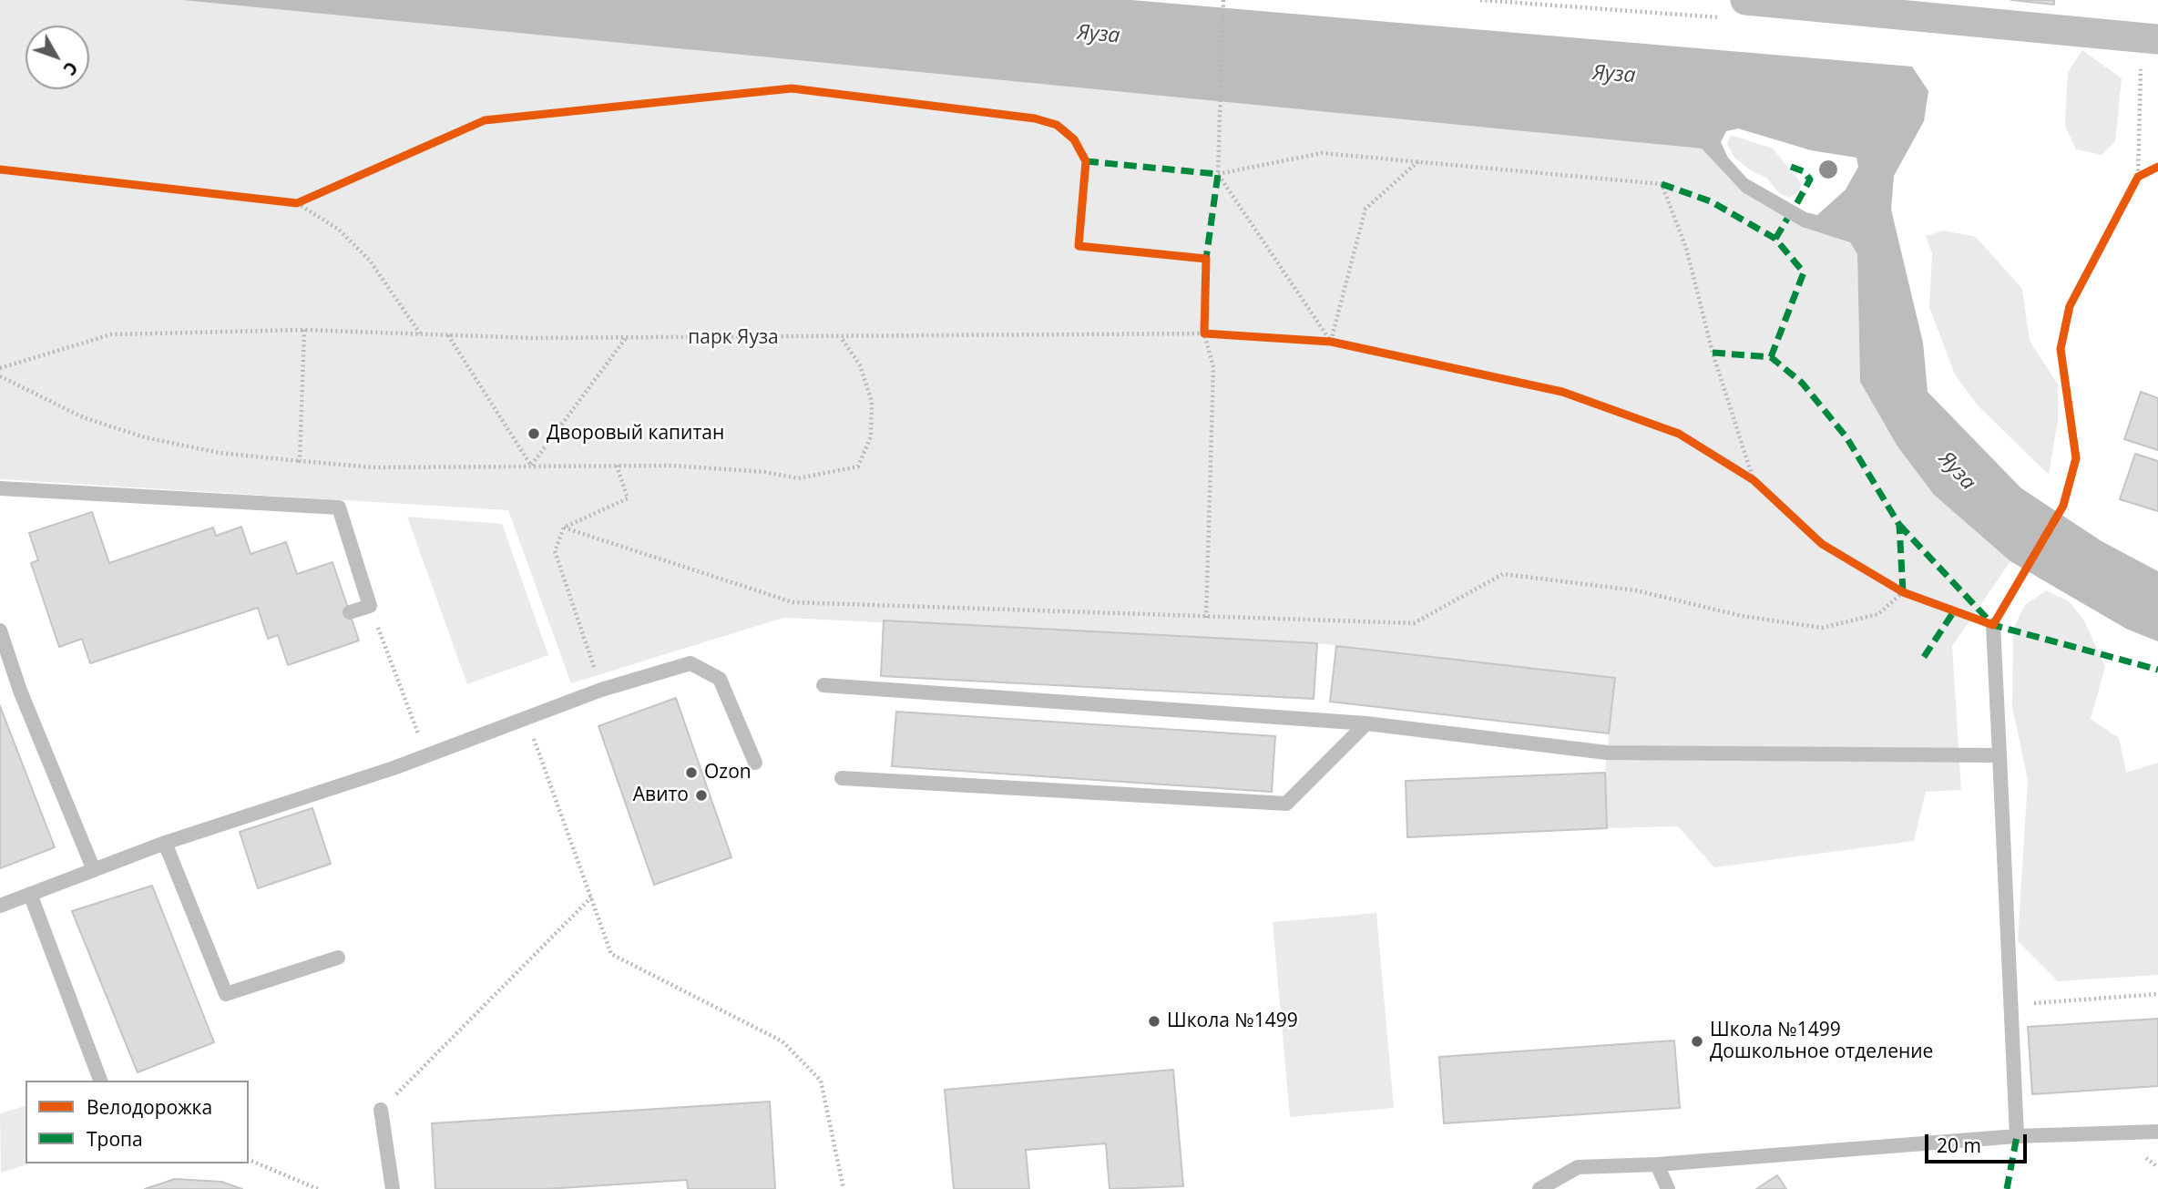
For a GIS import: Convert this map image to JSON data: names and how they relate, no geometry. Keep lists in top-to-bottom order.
{
  "water": ["Яуза"],
  "parks": ["парк Яуза"],
  "places": [
    "Дворовый капитан",
    "Ozon",
    "Авито",
    "Школа №1499",
    "Школа №1499 Дошкольное отделение"
  ],
  "legend": ["Велодорожка", "Тропа"],
  "scale_bar": "20 m",
  "north": "bottom right"
}
